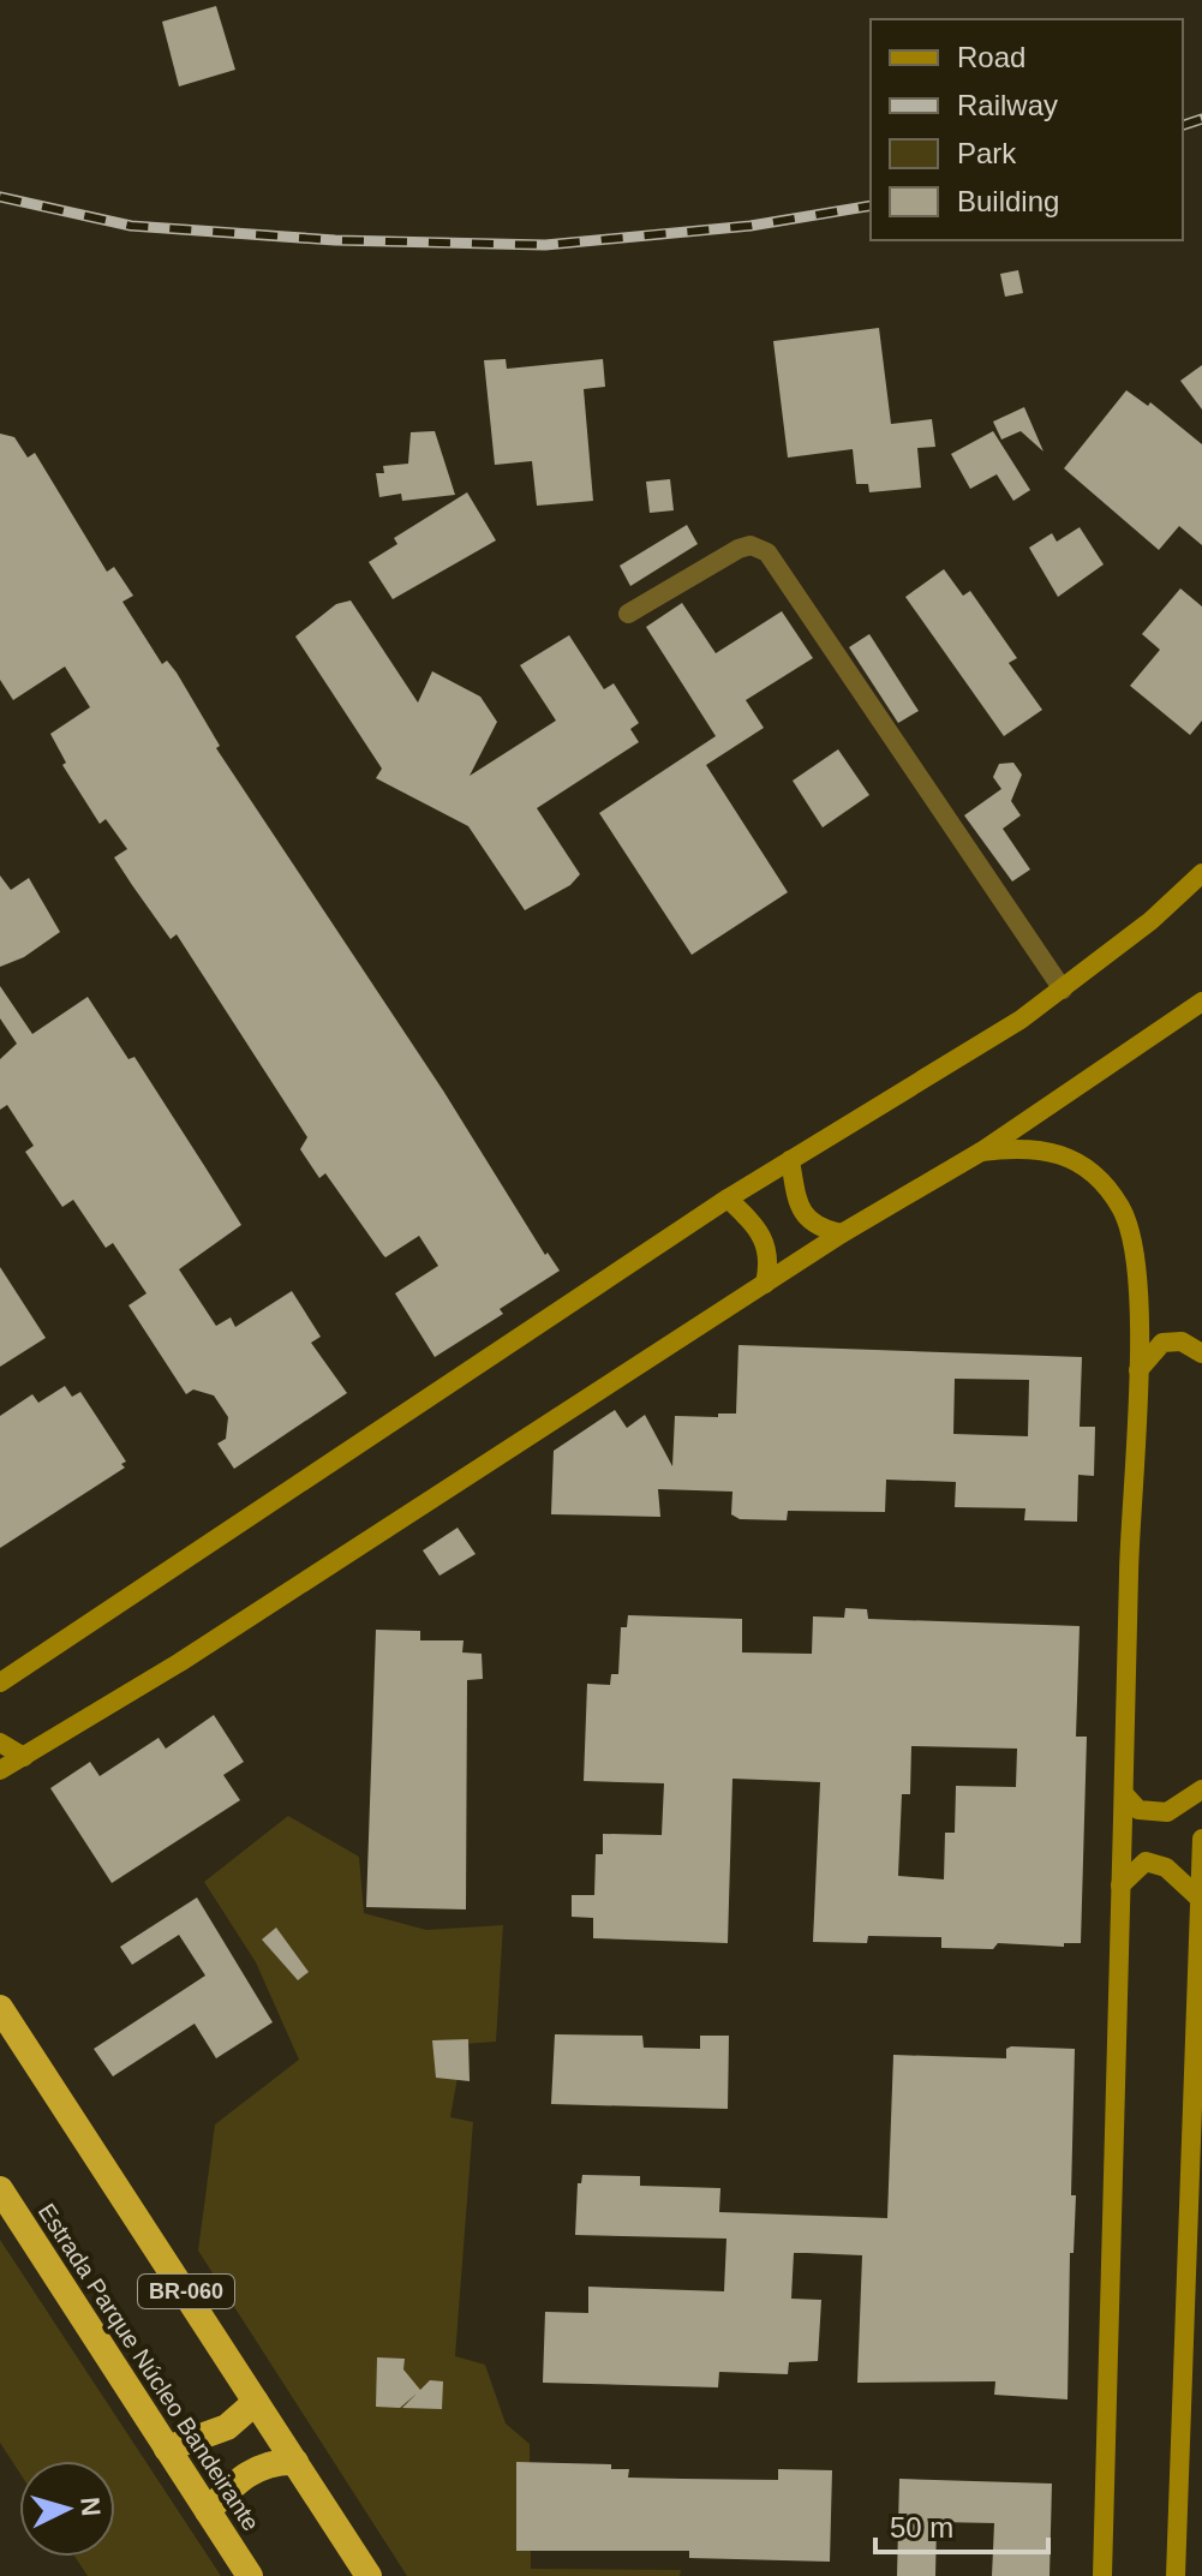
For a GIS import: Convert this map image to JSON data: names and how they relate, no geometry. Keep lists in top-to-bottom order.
{
  "streets": {
    "highway": ["BR-060", "Estrada Parque Núcleo Bandeirante"]
  },
  "legend": [
    "Road",
    "Railway",
    "Park",
    "Building"
  ],
  "scale_bar": "50 m",
  "north": "right"
}
